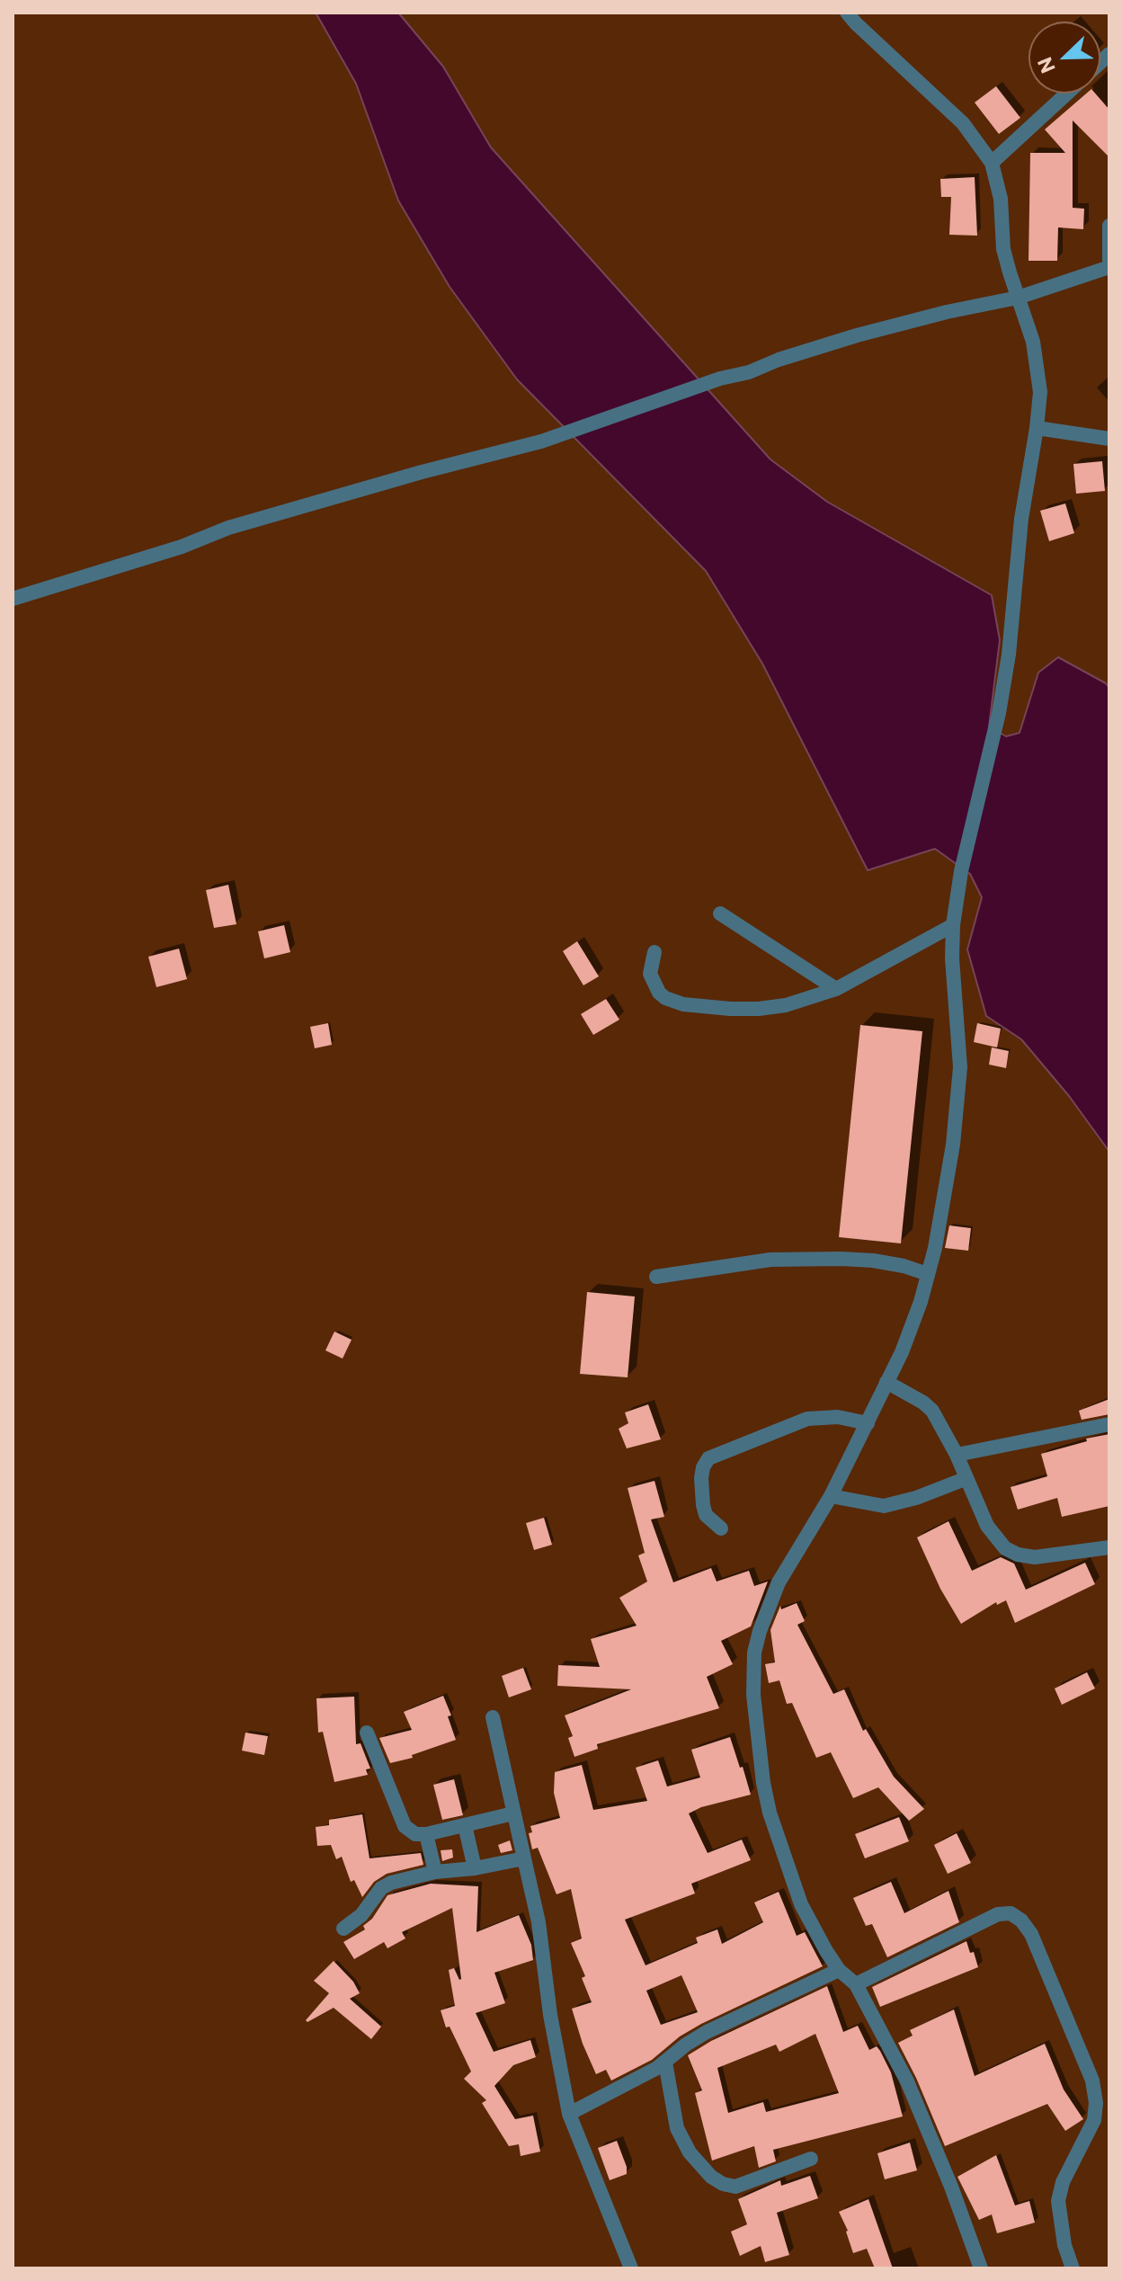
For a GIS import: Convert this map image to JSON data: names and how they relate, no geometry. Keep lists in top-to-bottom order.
{
  "north": "bottom left"
}
